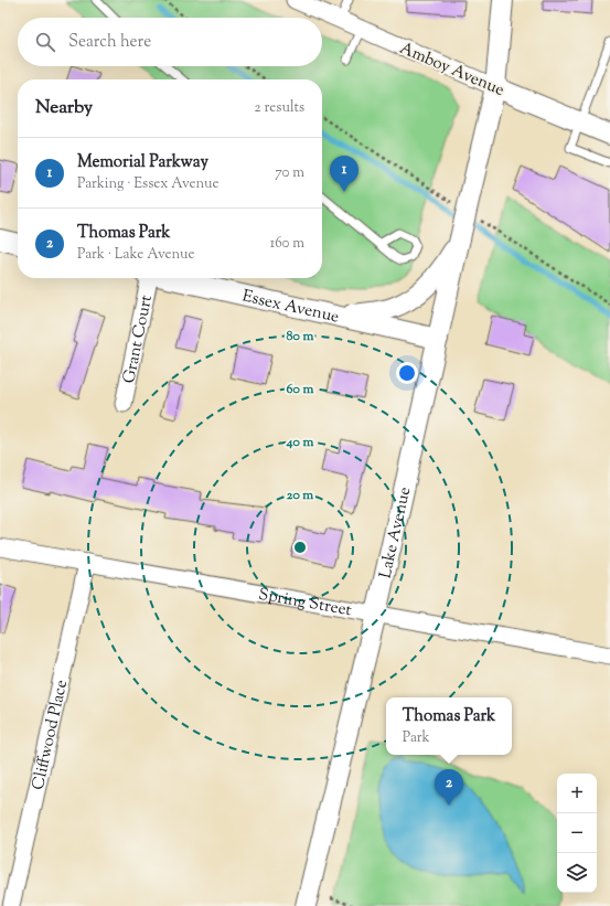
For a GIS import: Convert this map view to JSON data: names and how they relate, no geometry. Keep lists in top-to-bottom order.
{
  "streets": {
    "street": [
      "Amboy Avenue",
      "Essex Avenue",
      "Grant Court",
      "Lake Avenue",
      "Spring Street",
      "Cliffwood Place"
    ]
  },
  "crossings": [
    ["Amboy Avenue", "Lake Avenue"],
    ["Essex Avenue", "Lake Avenue"],
    ["Lake Avenue", "Spring Street"],
    ["Spring Street", "Cliffwood Place"]
  ],
  "page": {
    "search": "Search here",
    "heading": ["Nearby", "2 results"],
    "list": [
      {
        "mark": "1",
        "name": "Memorial Parkway",
        "note": "Parking · Essex Avenue",
        "value": "70 m"
      },
      {
        "mark": "2",
        "name": "Thomas Park",
        "note": "Park · Lake Avenue",
        "value": "160 m"
      }
    ],
    "pins": ["1", "2"],
    "popup": ["Thomas Park", "Park"],
    "map_buttons": ["+", "−"]
  },
  "rings": [
    "80 m",
    "60 m",
    "40 m",
    "20 m"
  ]
}
